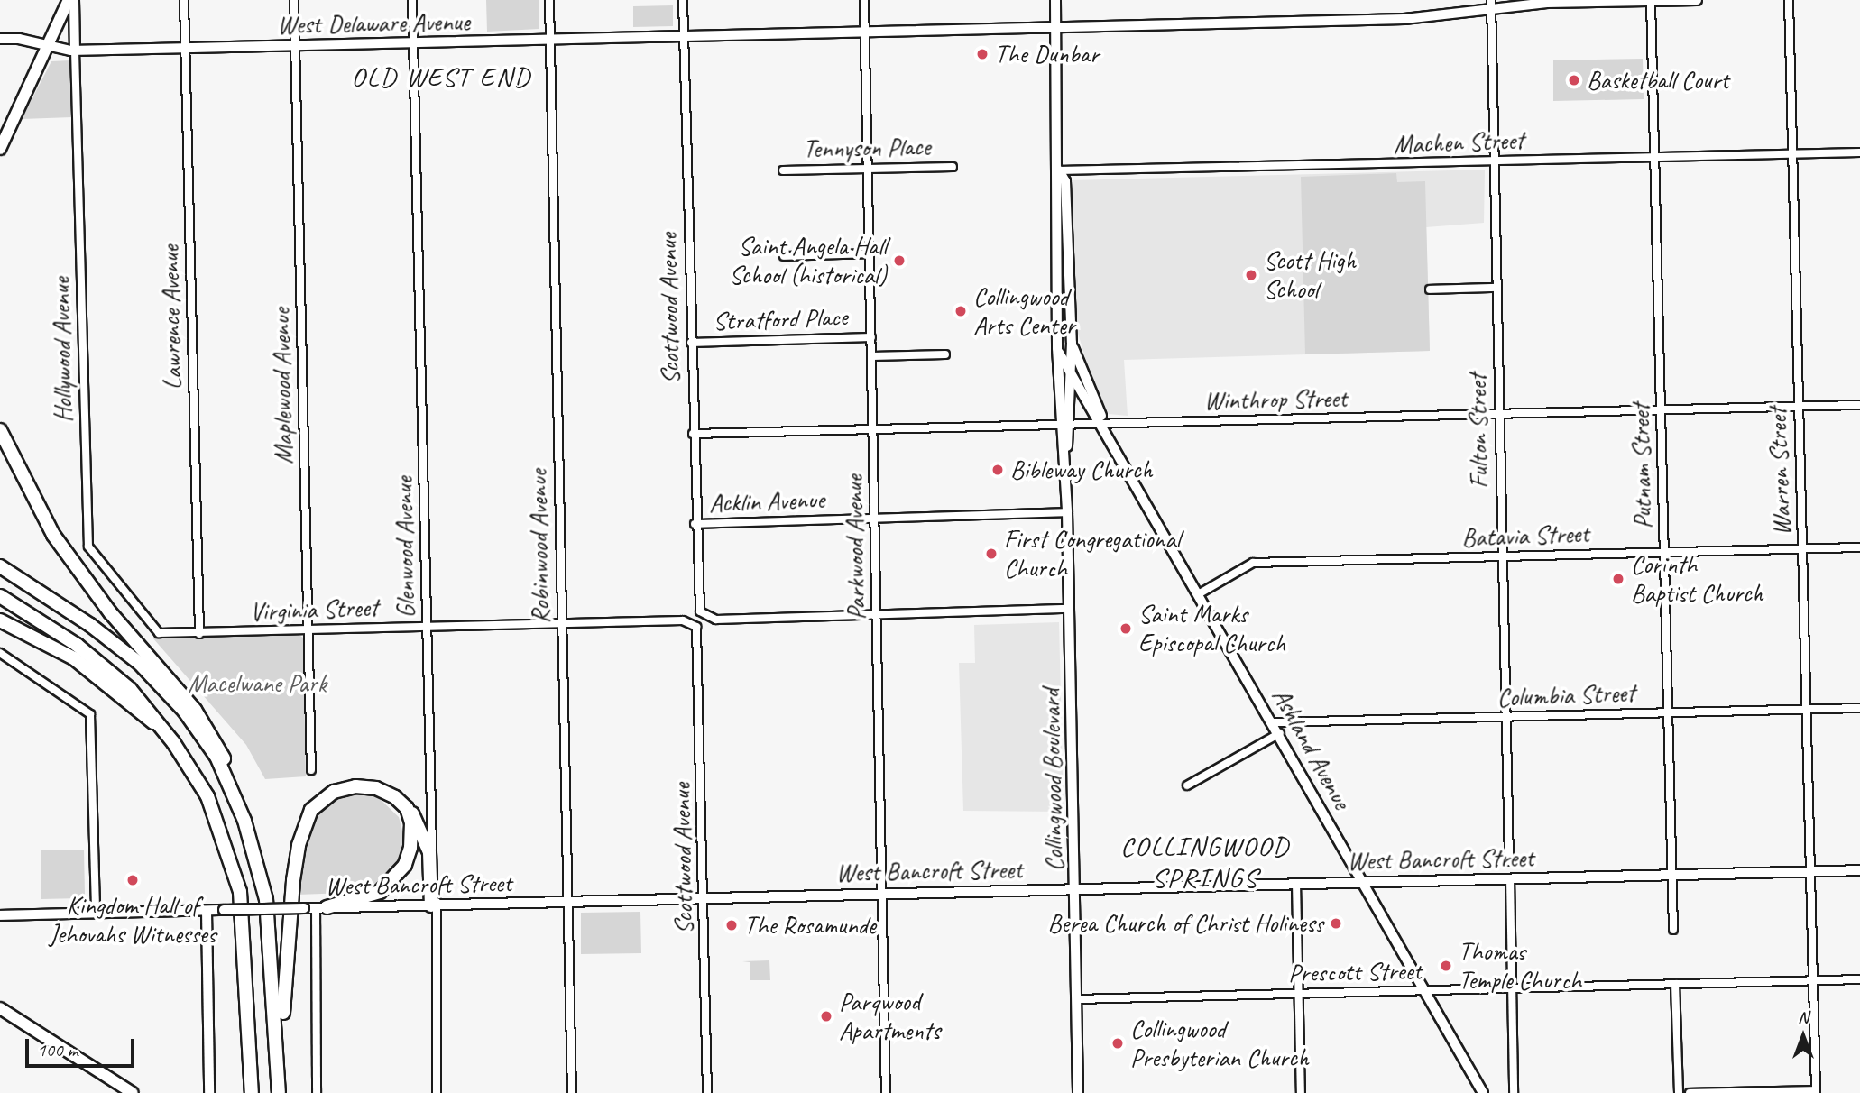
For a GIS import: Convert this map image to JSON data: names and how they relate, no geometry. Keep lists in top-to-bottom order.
{
  "streets": {
    "street": [
      "West Delaware Avenue",
      "Machen Street",
      "Tennyson Place",
      "Scottwood Avenue",
      "Lawrence Avenue",
      "Stratford Place",
      "Hollywood Avenue",
      "Maplewood Avenue",
      "Winthrop Street",
      "Fulton Street",
      "Putnam Street",
      "Warren Street",
      "Acklin Avenue",
      "Batavia Street",
      "Robinwood Avenue",
      "Glenwood Avenue",
      "Parkwood Avenue",
      "Virginia Street",
      "Columbia Street",
      "Ashland Avenue",
      "Collingwood Boulevard",
      "West Bancroft Street",
      "Prescott Street"
    ]
  },
  "crossings": [
    ["West Delaware Avenue", "Scottwood Avenue"],
    ["West Delaware Avenue", "Lawrence Avenue"],
    ["West Delaware Avenue", "Hollywood Avenue"],
    ["West Delaware Avenue", "Maplewood Avenue"],
    ["West Delaware Avenue", "Fulton Street"],
    ["West Delaware Avenue", "Putnam Street"],
    ["West Delaware Avenue", "Robinwood Avenue"],
    ["West Delaware Avenue", "Glenwood Avenue"],
    ["West Delaware Avenue", "Parkwood Avenue"],
    ["West Delaware Avenue", "Collingwood Boulevard"],
    ["Machen Street", "Fulton Street"],
    ["Machen Street", "Putnam Street"],
    ["Machen Street", "Warren Street"],
    ["Machen Street", "Collingwood Boulevard"],
    ["Tennyson Place", "Parkwood Avenue"],
    ["Scottwood Avenue", "Stratford Place"],
    ["Scottwood Avenue", "Winthrop Street"],
    ["Scottwood Avenue", "Acklin Avenue"],
    ["Scottwood Avenue", "Parkwood Avenue"],
    ["Scottwood Avenue", "Virginia Street"],
    ["Scottwood Avenue", "West Bancroft Street"],
    ["Lawrence Avenue", "Hollywood Avenue"],
    ["Lawrence Avenue", "Virginia Street"],
    ["Stratford Place", "Parkwood Avenue"],
    ["Hollywood Avenue", "Virginia Street"],
    ["Maplewood Avenue", "Virginia Street"],
    ["Winthrop Street", "Fulton Street"],
    ["Winthrop Street", "Putnam Street"],
    ["Winthrop Street", "Warren Street"],
    ["Winthrop Street", "Parkwood Avenue"],
    ["Winthrop Street", "Ashland Avenue"],
    ["Winthrop Street", "Collingwood Boulevard"],
    ["Fulton Street", "Batavia Street"],
    ["Fulton Street", "Columbia Street"],
    ["Putnam Street", "Batavia Street"],
    ["Putnam Street", "Columbia Street"],
    ["Putnam Street", "West Bancroft Street"],
    ["Warren Street", "Batavia Street"],
    ["Warren Street", "Columbia Street"],
    ["Warren Street", "West Bancroft Street"],
    ["Warren Street", "Prescott Street"],
    ["Acklin Avenue", "Parkwood Avenue"],
    ["Acklin Avenue", "Collingwood Boulevard"],
    ["Batavia Street", "Ashland Avenue"],
    ["Robinwood Avenue", "Virginia Street"],
    ["Robinwood Avenue", "West Bancroft Street"],
    ["Glenwood Avenue", "Virginia Street"],
    ["Glenwood Avenue", "West Bancroft Street"],
    ["Parkwood Avenue", "West Bancroft Street"],
    ["Columbia Street", "Ashland Avenue"],
    ["Ashland Avenue", "Collingwood Boulevard"],
    ["Ashland Avenue", "West Bancroft Street"],
    ["Ashland Avenue", "Prescott Street"],
    ["Collingwood Boulevard", "West Bancroft Street"],
    ["Collingwood Boulevard", "Prescott Street"]
  ],
  "districts": ["OLD WEST END", "COLLINGWOOD SPRINGS"],
  "parks": ["Macelwane Park"],
  "places": [
    "The Dunbar",
    "Basketball Court",
    "Saint Angela Hall School (historical)",
    "Scott High School",
    "Collingwood Arts Center",
    "Bibleway Church",
    "First Congregational Church",
    "Corinth Baptist Church",
    "Saint Marks Episcopal Church",
    "Kingdom Hall of Jehovahs Witnesses",
    "Berea Church of Christ Holiness",
    "The Rosamunde",
    "Thomas Temple Church",
    "Parqwood Apartments",
    "Collingwood Presbyterian Church"
  ],
  "scale_bar": "100 m",
  "north": "top"
}
